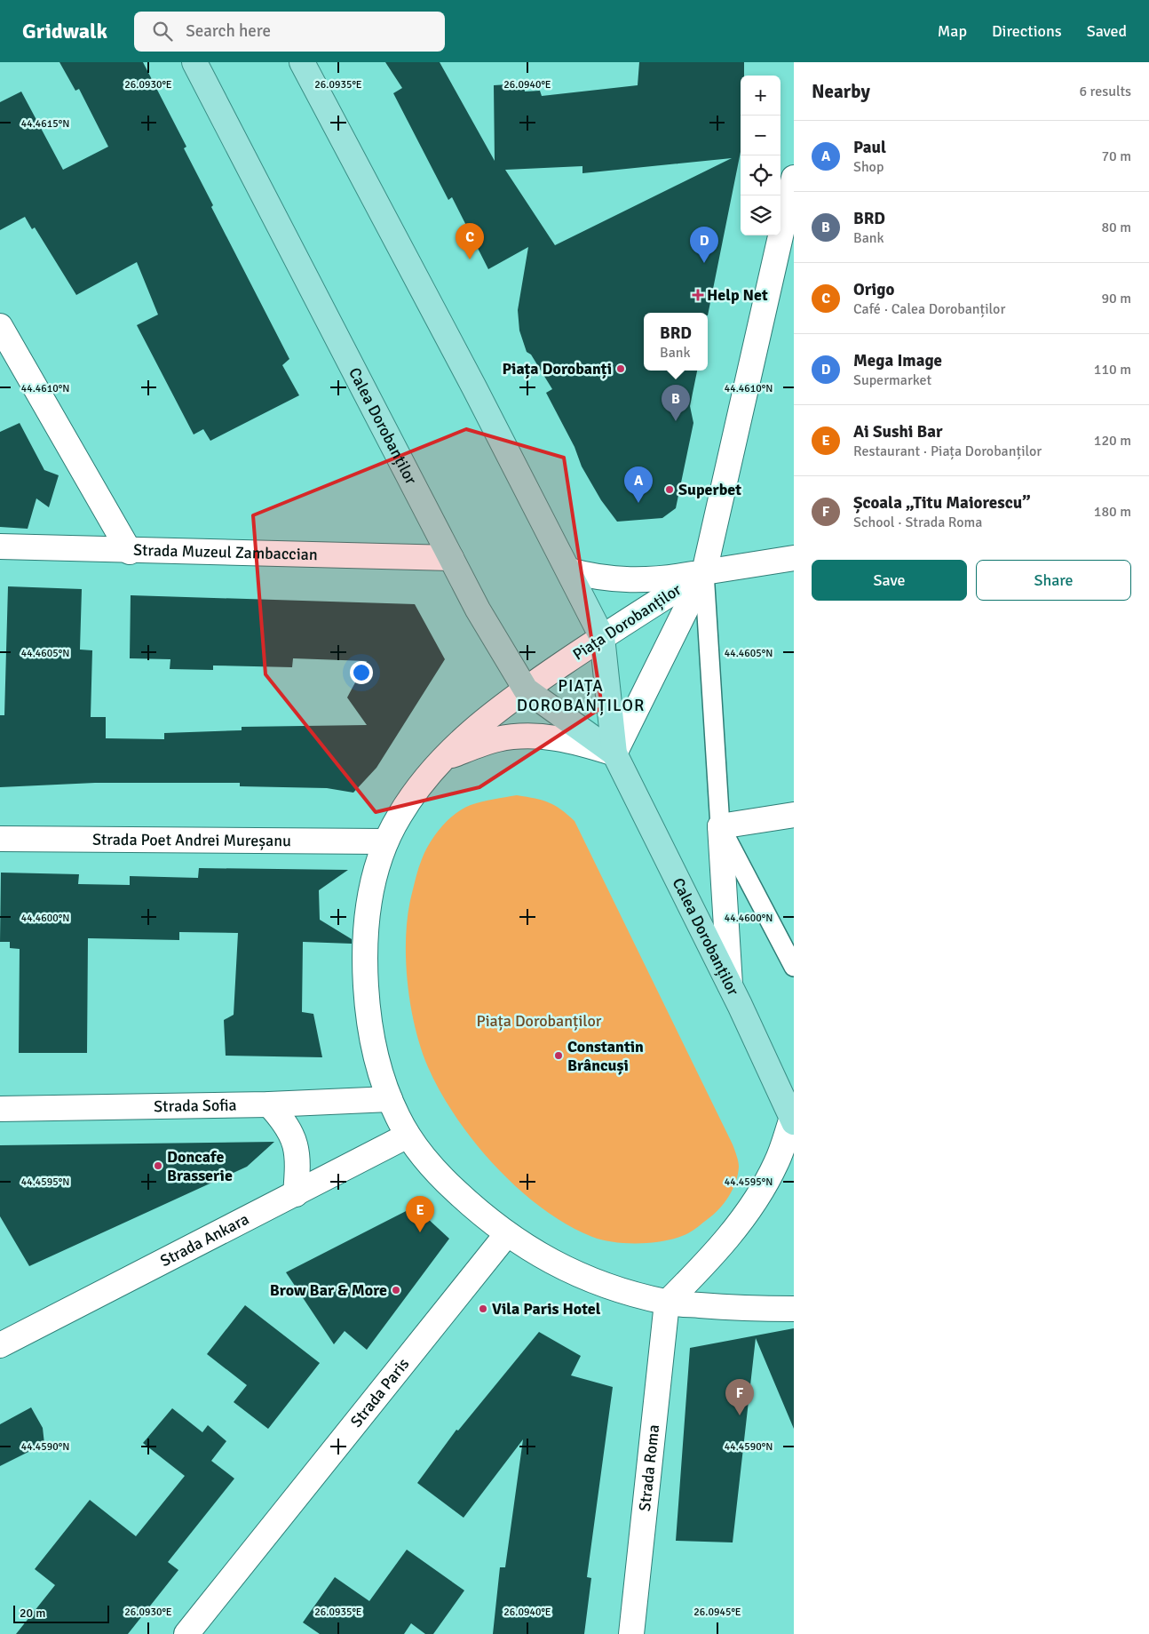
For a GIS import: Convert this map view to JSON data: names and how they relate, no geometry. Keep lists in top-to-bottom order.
{
  "streets": {
    "main road": ["Calea Dorobanților"],
    "street": [
      "Strada Muzeul Zambaccian",
      "Piața Dorobanților",
      "Strada Poet Andrei Mureșanu",
      "Strada Sofia",
      "Strada Ankara",
      "Strada Paris",
      "Strada Roma"
    ]
  },
  "crossings": [
    ["Calea Dorobanților", "Strada Muzeul Zambaccian"],
    ["Calea Dorobanților", "Piața Dorobanților"],
    ["Piața Dorobanților", "Strada Poet Andrei Mureșanu"],
    ["Piața Dorobanților", "Strada Sofia"],
    ["Piața Dorobanților", "Strada Ankara"],
    ["Piața Dorobanților", "Strada Paris"],
    ["Piața Dorobanților", "Strada Roma"]
  ],
  "districts": ["PIAȚA DOROBANȚILOR"],
  "parks": ["Piața Dorobanților"],
  "places": {
    "health": ["Help Net"],
    "other": [
      "Piața Dorobanți",
      "Superbet",
      "Constantin Brâncuși",
      "Doncafe Brasserie",
      "Brow Bar & More",
      "Vila Paris Hotel"
    ]
  },
  "scale_bar": "20 m",
  "page": {
    "header": "Gridwalk",
    "search": "Search here",
    "nav": ["Map", "Directions", "Saved"],
    "heading": ["Nearby", "6 results"],
    "map_buttons": ["+", "−"],
    "list": [
      {
        "mark": "A",
        "name": "Paul",
        "note": "Shop",
        "value": "70 m"
      },
      {
        "mark": "B",
        "name": "BRD",
        "note": "Bank",
        "value": "80 m"
      },
      {
        "mark": "C",
        "name": "Origo",
        "note": "Café · Calea Dorobanților",
        "value": "90 m"
      },
      {
        "mark": "D",
        "name": "Mega Image",
        "note": "Supermarket",
        "value": "110 m"
      },
      {
        "mark": "E",
        "name": "Ai Sushi Bar",
        "note": "Restaurant · Piața Dorobanților",
        "value": "120 m"
      },
      {
        "mark": "F",
        "name": "Școala „Titu Maiorescu”",
        "note": "School · Strada Roma",
        "value": "180 m"
      }
    ],
    "pins": [
      "C",
      "D",
      "B",
      "A",
      "E",
      "F"
    ],
    "popup": ["BRD", "Bank"],
    "buttons": ["Save", "Share"],
    "scale": "20 m"
  },
  "coordinates": [
    "26.0930°E",
    "26.0935°E",
    "26.0940°E",
    "44.4615°N",
    "44.4610°N",
    "44.4605°N",
    "44.4600°N",
    "44.4595°N",
    "44.4590°N",
    "26.0945°E"
  ]
}
